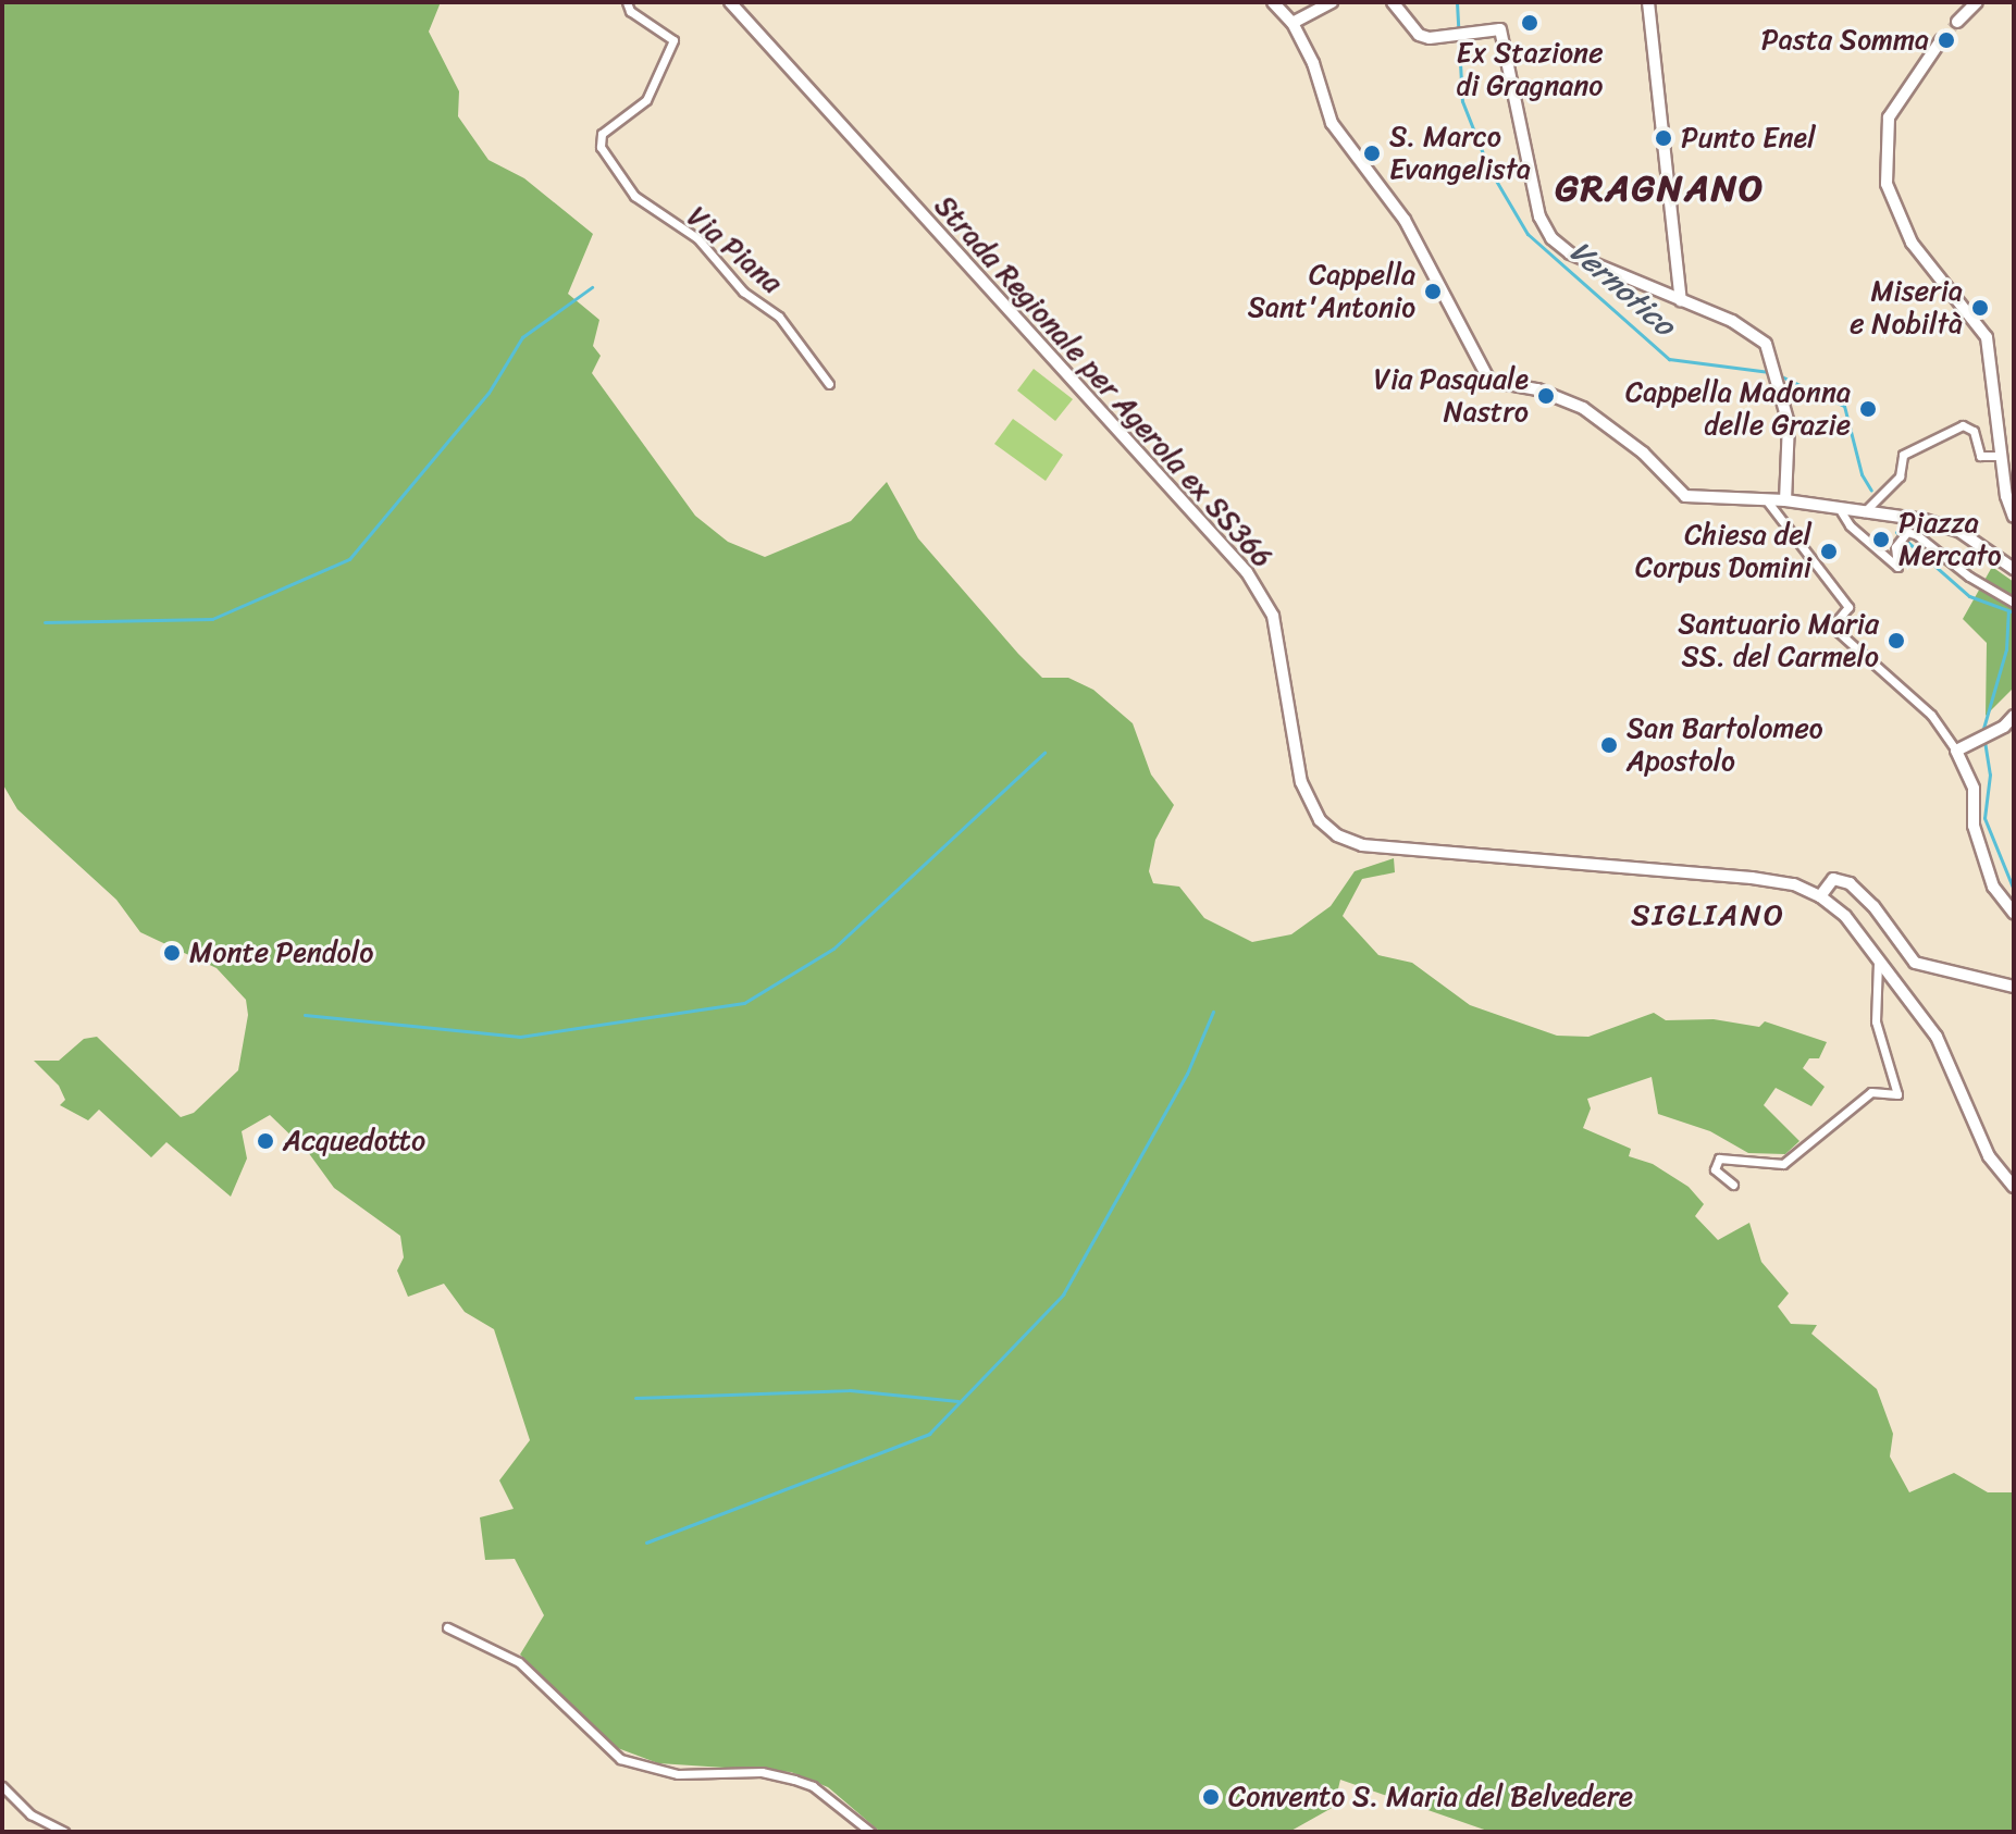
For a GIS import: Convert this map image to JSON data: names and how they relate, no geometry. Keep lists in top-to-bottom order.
{
  "streets": {
    "street": ["Via Piana", "Strada Regionale per Agerola ex SS366"]
  },
  "districts": ["GRAGNANO", "SIGLIANO"],
  "water": ["Vernotico"],
  "places": [
    "Ex Stazione di Gragnano",
    "Pasta Somma",
    "Punto Enel",
    "S. Marco Evangelista",
    "Cappella Sant'Antonio",
    "Miseria e Nobiltà",
    "Via Pasquale Nastro",
    "Cappella Madonna delle Grazie",
    "Piazza Mercato",
    "Chiesa del Corpus Domini",
    "Santuario Maria SS. del Carmelo",
    "San Bartolomeo Apostolo",
    "Monte Pendolo",
    "Acquedotto",
    "Convento S. Maria del Belvedere"
  ]
}
